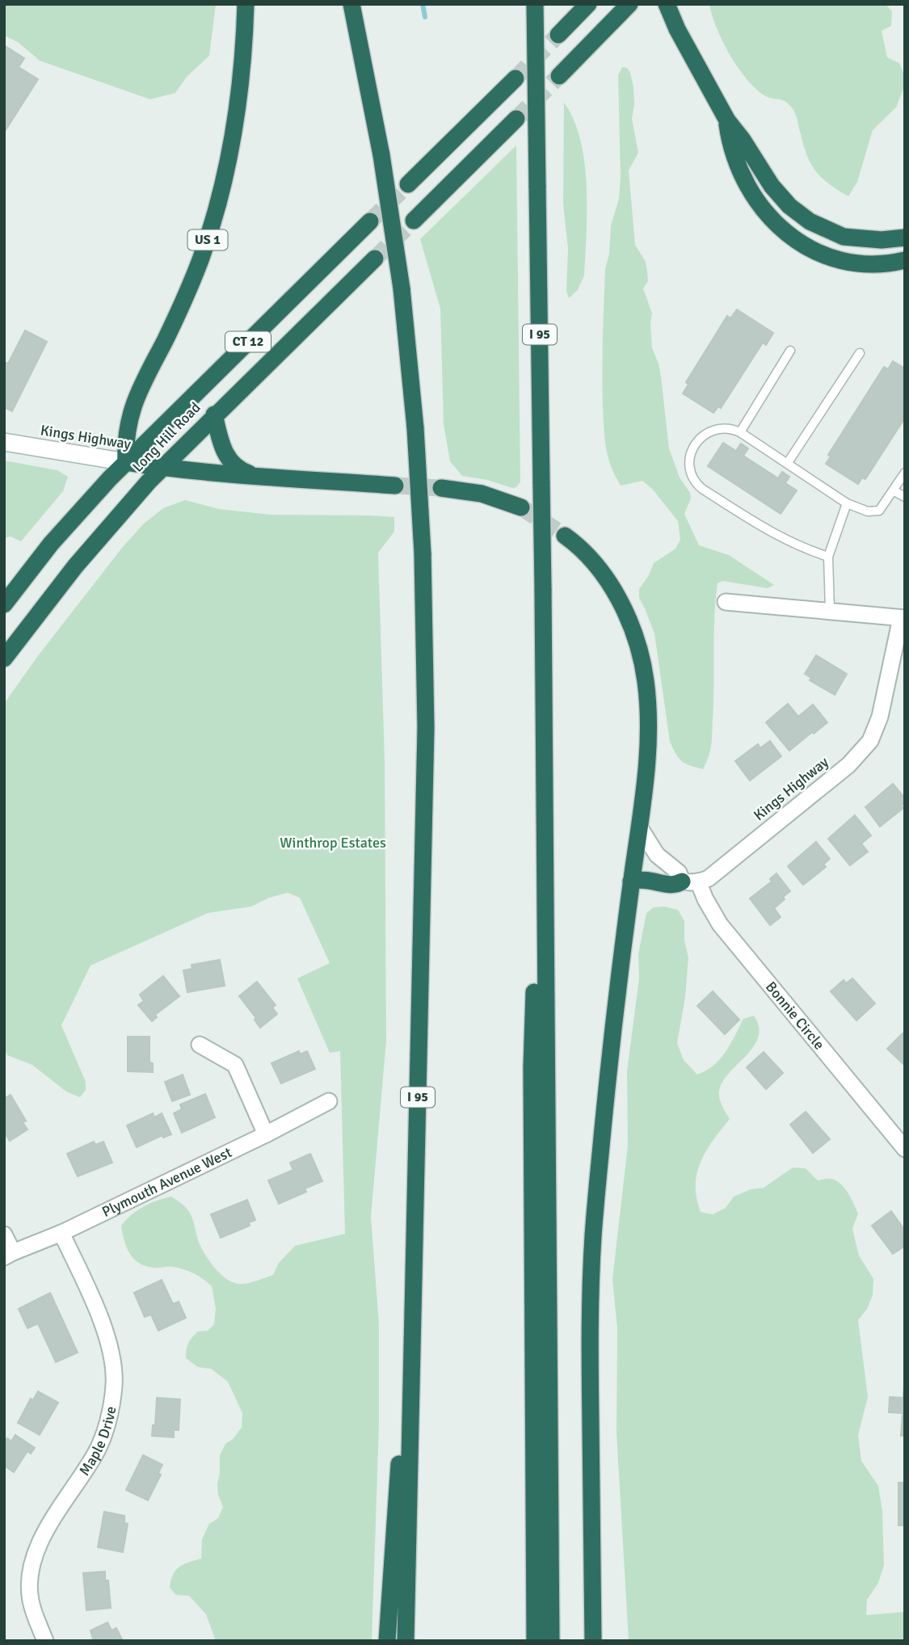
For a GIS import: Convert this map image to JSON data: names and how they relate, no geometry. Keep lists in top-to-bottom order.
{
  "streets": {
    "highway": [
      "US 1",
      "I 95",
      "CT 12",
      "Kings Highway",
      "Long Hill Road"
    ],
    "street": ["Bonnie Circle", "Plymouth Avenue West", "Maple Drive"]
  },
  "crossings": [
    ["US 1", "Kings Highway"],
    ["US 1", "Long Hill Road"],
    ["Kings Highway", "Long Hill Road"],
    ["Kings Highway", "Bonnie Circle"],
    ["Plymouth Avenue West", "Maple Drive"]
  ],
  "parks": ["Winthrop Estates"]
}
